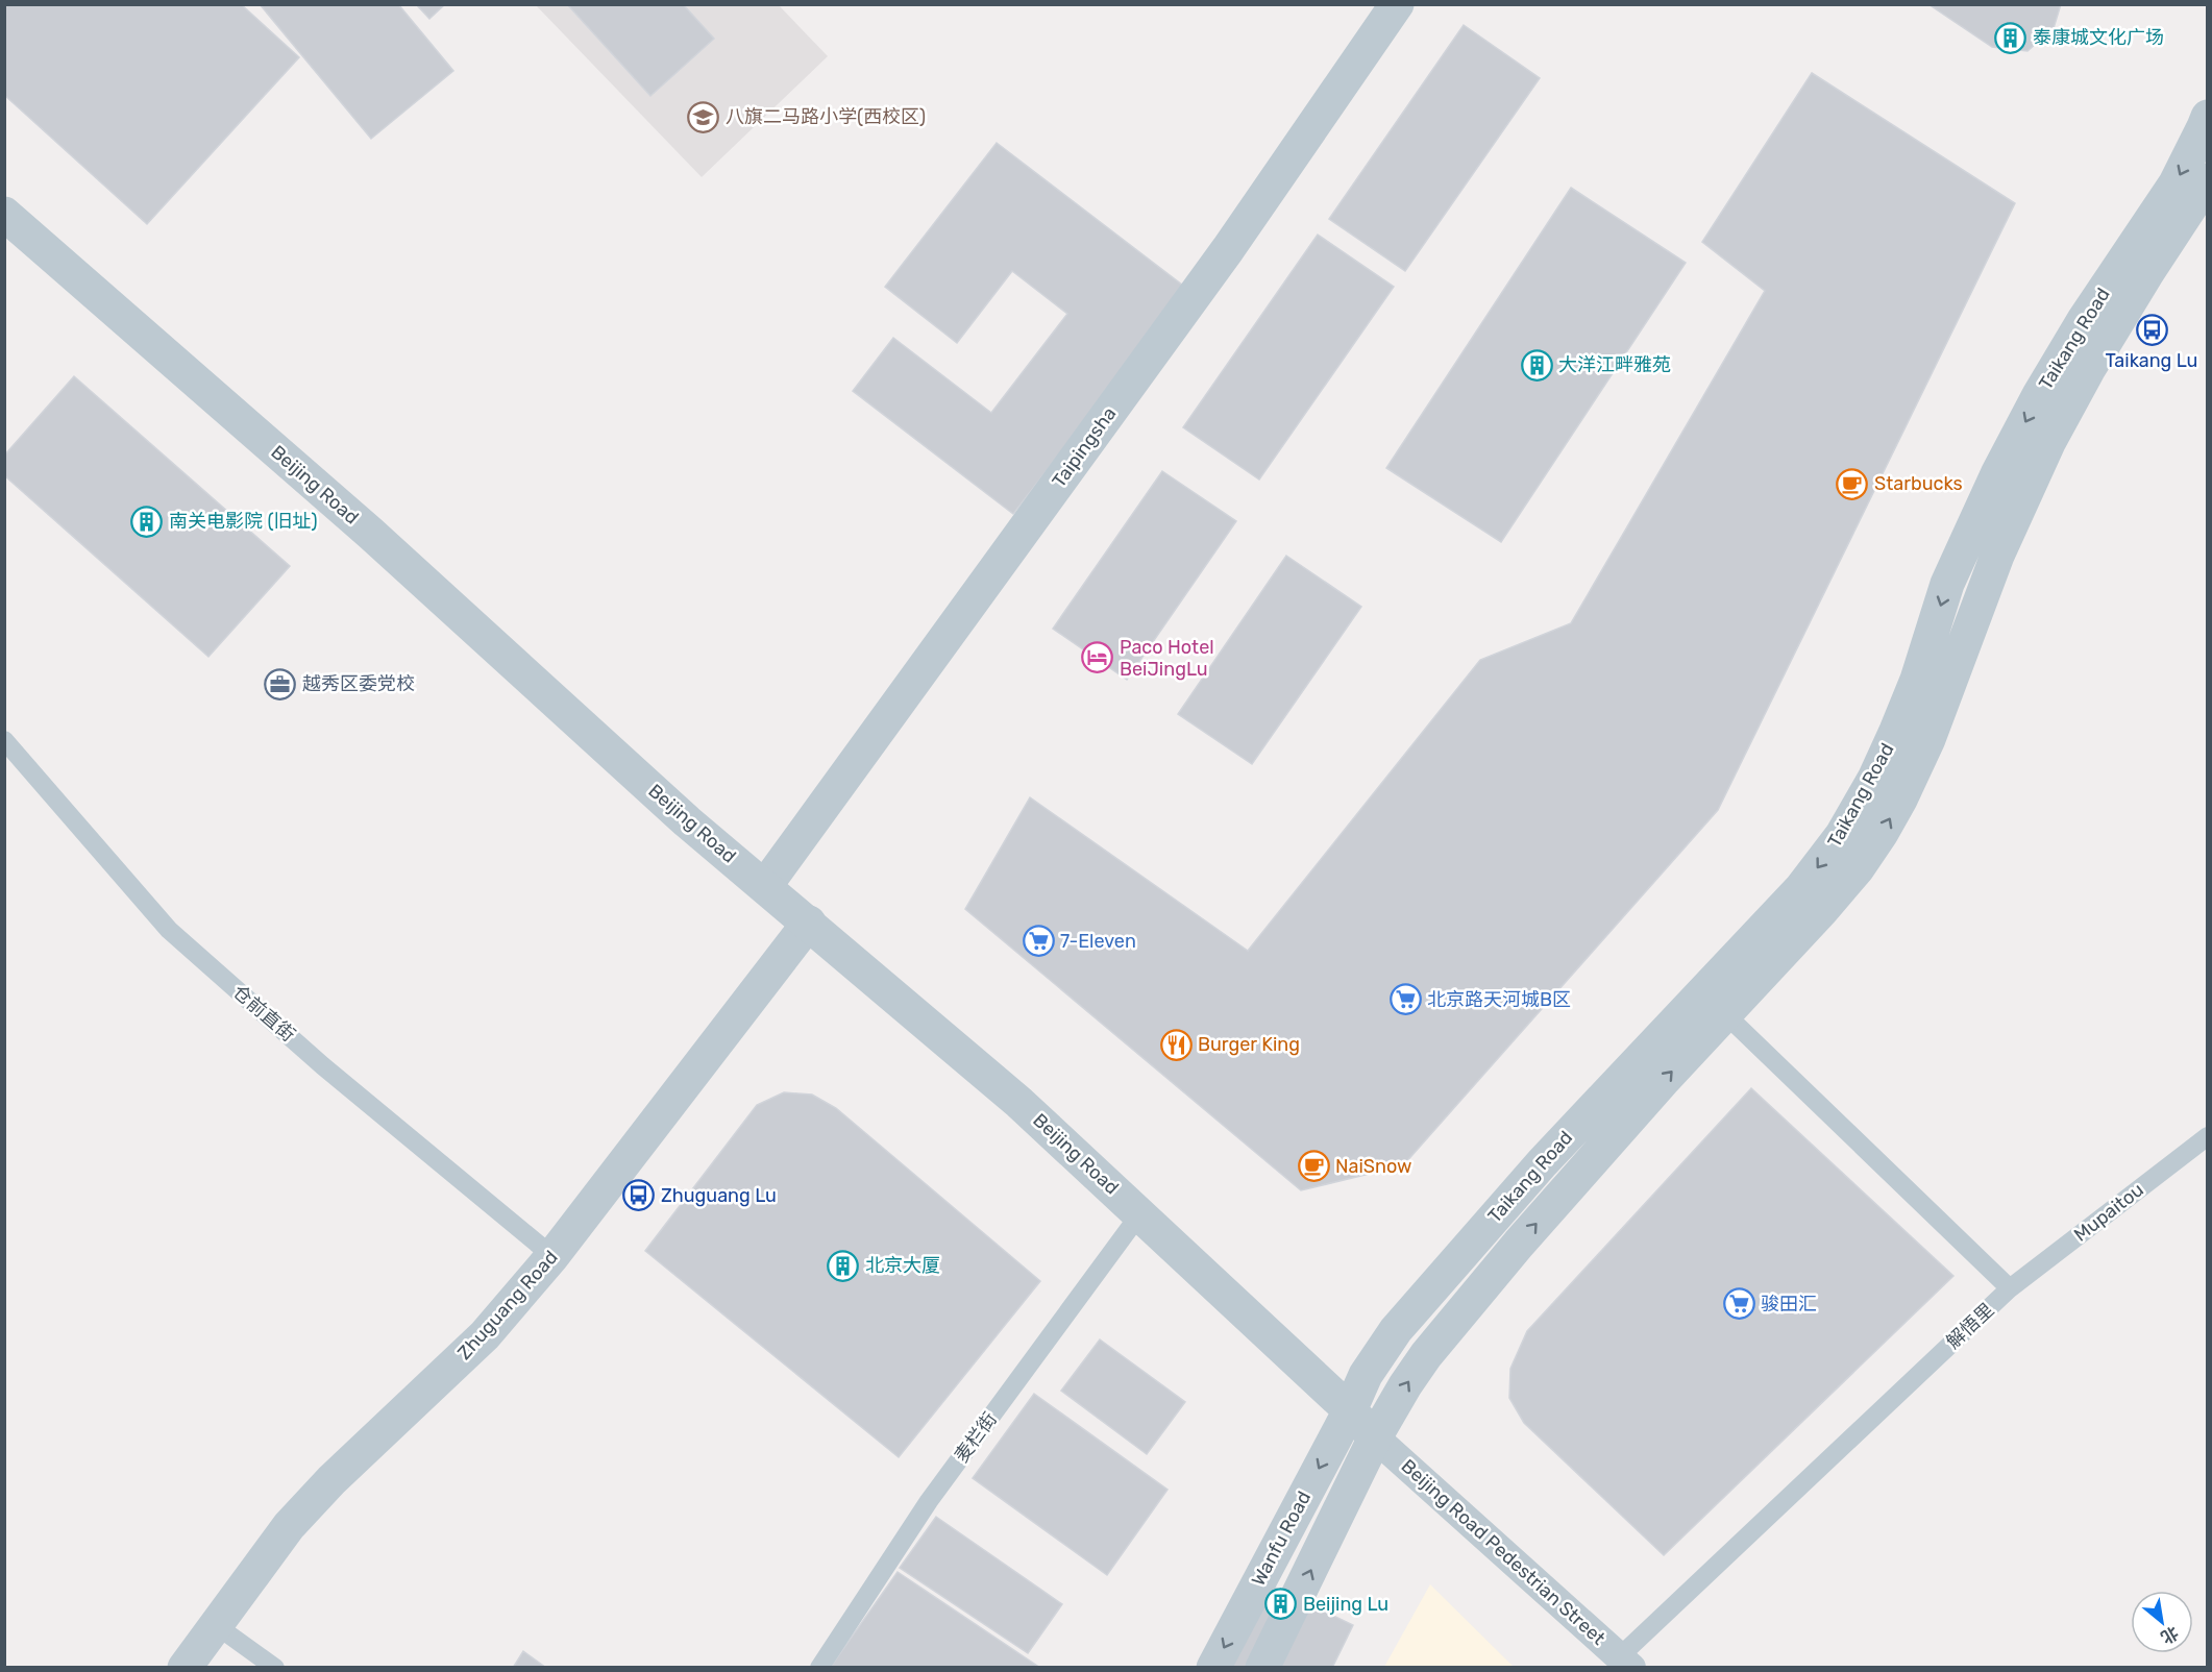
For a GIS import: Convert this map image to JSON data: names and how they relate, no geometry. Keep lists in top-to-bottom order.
{
  "streets": {
    "street": [
      "Taikang Road",
      "Taipingsha",
      "Beijing Road",
      "Zhuguang Road",
      "Wanfu Road",
      "Beijing Road Pedestrian Street"
    ],
    "lane": [
      "仓前直街",
      "Mupaitou",
      "解悟里",
      "麦栏街"
    ]
  },
  "crossings": [
    ["Taikang Road", "Beijing Road"],
    ["Taikang Road", "解悟里"],
    ["Taikang Road", "Wanfu Road"],
    ["Taikang Road", "Beijing Road Pedestrian Street"],
    ["Taipingsha", "Beijing Road"],
    ["Beijing Road", "Zhuguang Road"],
    ["Beijing Road", "麦栏街"],
    ["Beijing Road", "Wanfu Road"],
    ["Beijing Road", "Beijing Road Pedestrian Street"],
    ["仓前直街", "Zhuguang Road"],
    ["Mupaitou", "解悟里"],
    ["解悟里", "Beijing Road Pedestrian Street"],
    ["Wanfu Road", "Beijing Road Pedestrian Street"]
  ],
  "places": {
    "building": [
      "泰康城文化广场",
      "大洋江畔雅苑",
      "南关电影院 (旧址)",
      "北京大厦",
      "Beijing Lu"
    ],
    "school or university": ["八旗二马路小学(西校区)"],
    "bus stop": ["Taikang Lu", "Zhuguang Lu"],
    "cafe": ["Starbucks", "NaiSnow"],
    "hotel": ["Paco Hotel BeiJingLu"],
    "office": ["越秀区委党校"],
    "supermarket": ["7-Eleven", "北京路天河城B区", "骏田汇"],
    "restaurant": ["Burger King"]
  },
  "north": "bottom right"
}
